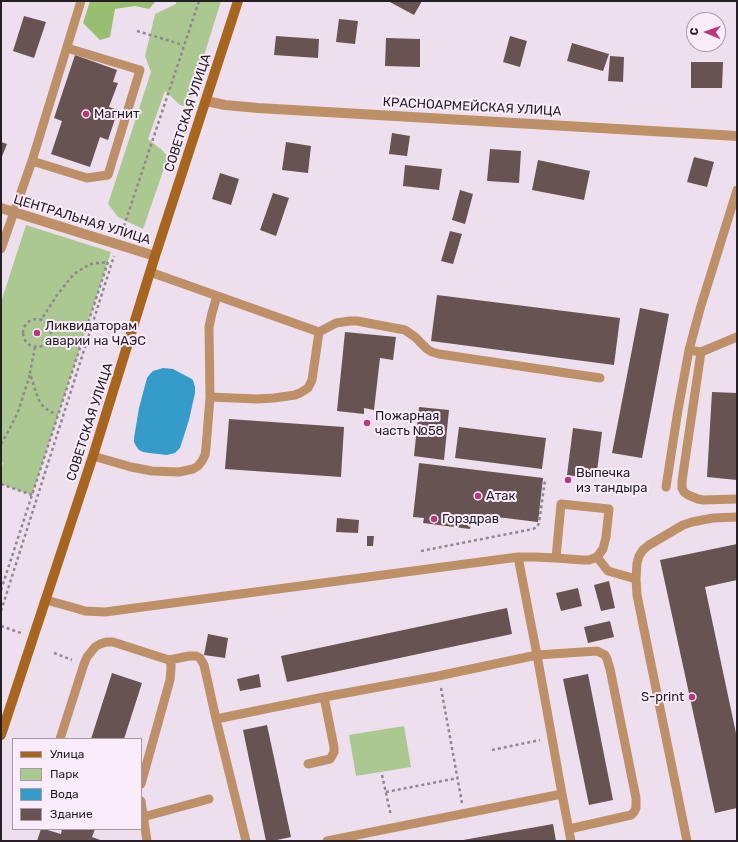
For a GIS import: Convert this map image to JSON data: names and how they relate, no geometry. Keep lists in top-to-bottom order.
{
  "streets": {
    "main road": ["СОВЕТСКАЯ УЛИЦА"],
    "street": ["КРАСНОАРМЕЙСКАЯ УЛИЦА", "ЦЕНТРАЛЬНАЯ УЛИЦА"]
  },
  "crossings": [
    ["КРАСНОАРМЕЙСКАЯ УЛИЦА", "СОВЕТСКАЯ УЛИЦА"],
    ["СОВЕТСКАЯ УЛИЦА", "ЦЕНТРАЛЬНАЯ УЛИЦА"]
  ],
  "places": [
    "Магнит",
    "Ликвидаторам аварии на ЧАЭС",
    "Пожарная часть №58",
    "Выпечка из тандыра",
    "Атак",
    "Горздрав",
    "S-print"
  ],
  "legend": [
    "Улица",
    "Парк",
    "Вода",
    "Здание"
  ],
  "north": "left"
}
